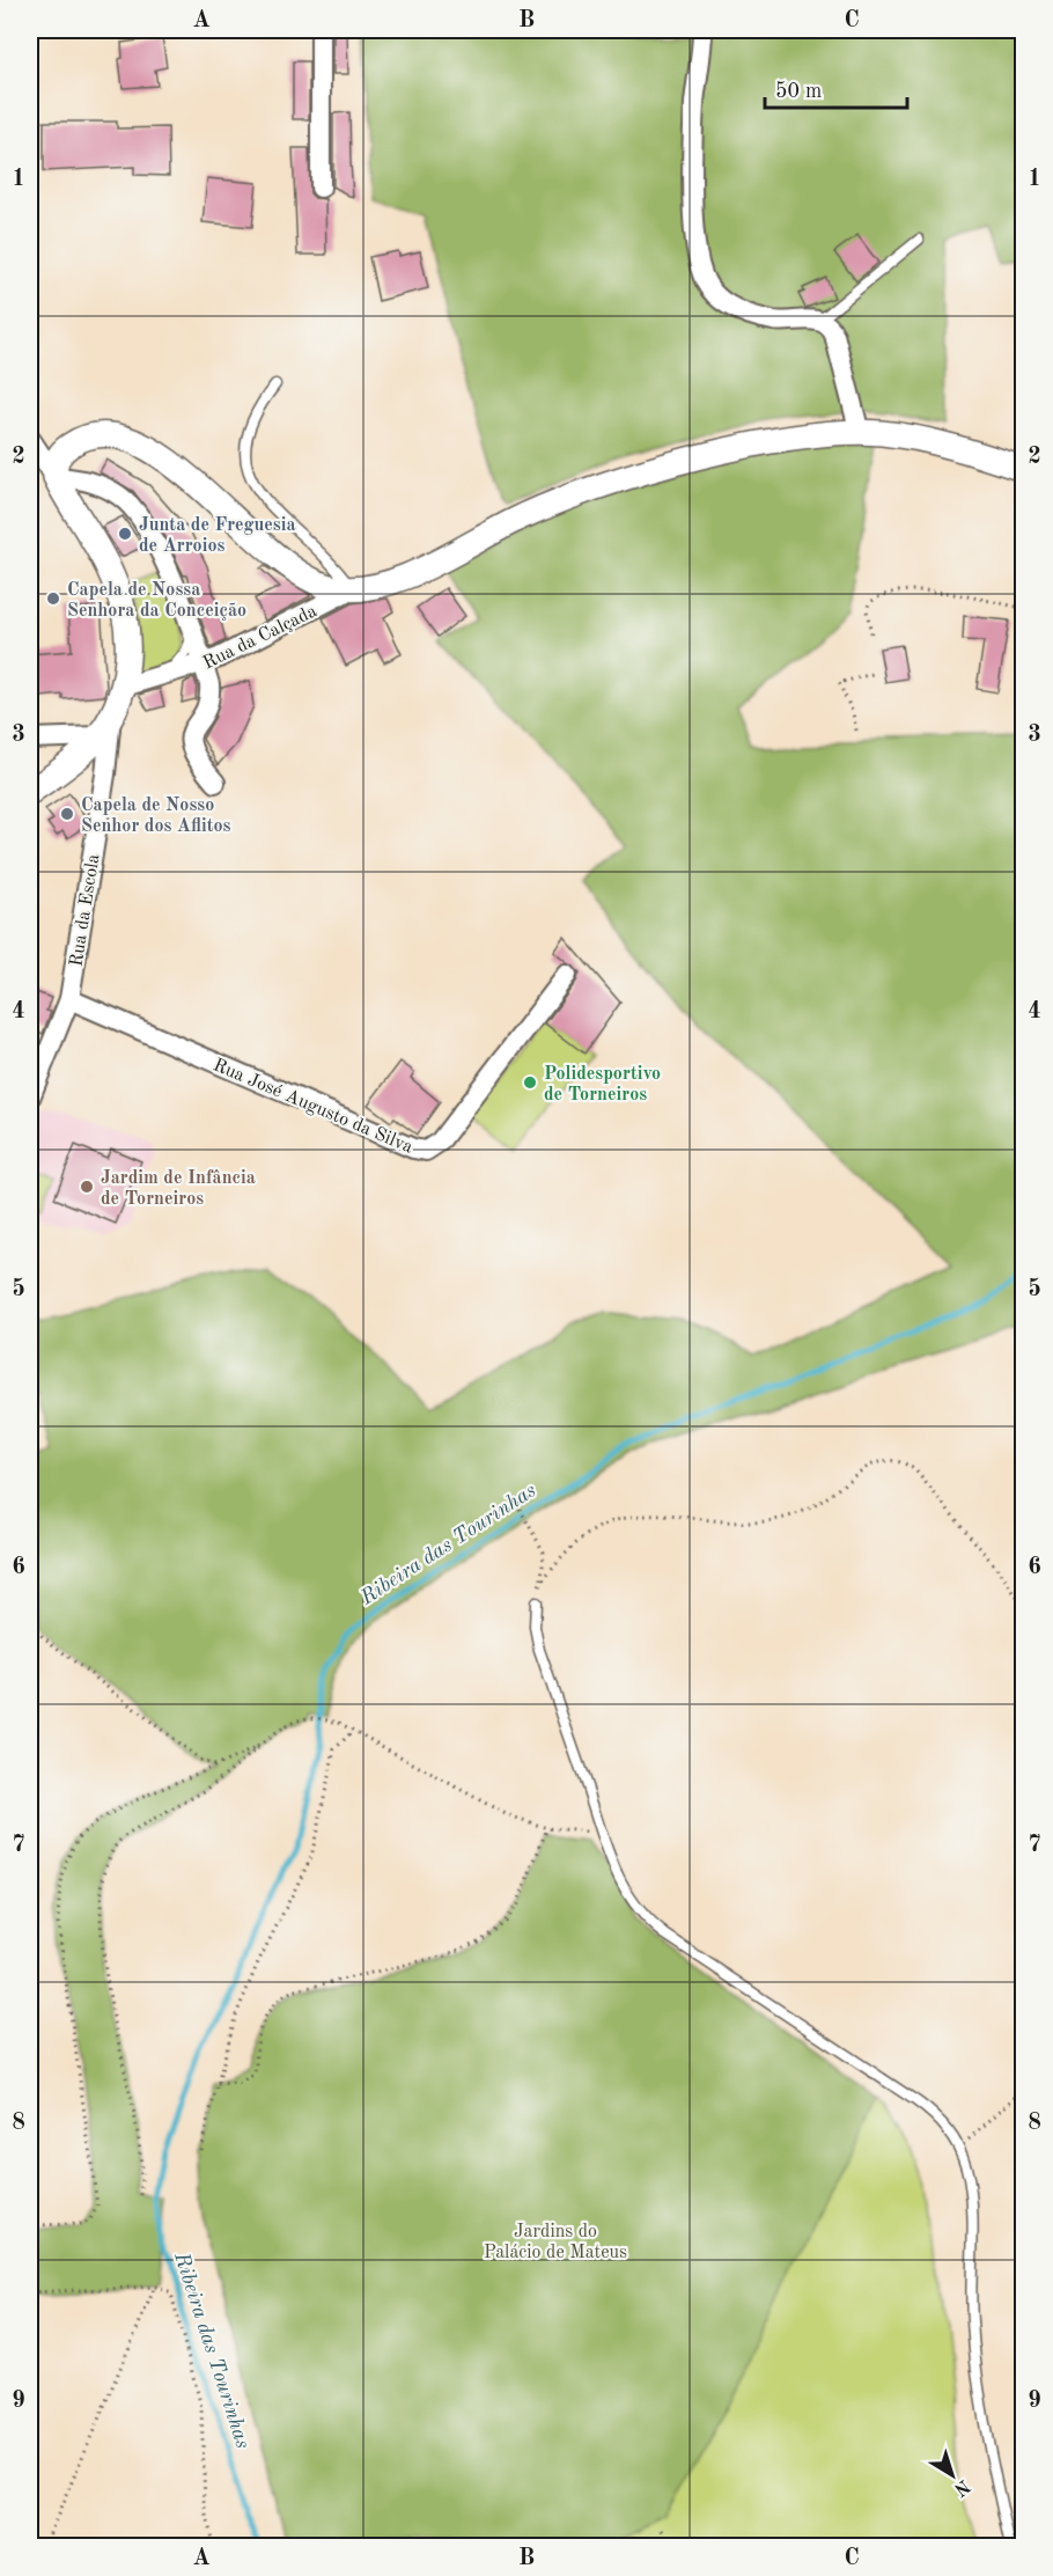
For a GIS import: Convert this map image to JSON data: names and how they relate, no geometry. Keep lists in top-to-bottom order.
{
  "streets": {
    "street": ["Rua da Calçada", "Rua da Escola", "Rua José Augusto da Silva"]
  },
  "crossings": [
    ["Rua da Escola", "Rua José Augusto da Silva"]
  ],
  "water": ["Ribeira das Tourinhas"],
  "parks": ["Jardins do Palácio de Mateus"],
  "places": [
    "Junta de Freguesia de Arroios",
    "Capela de Nossa Senhora da Conceição",
    "Capela de Nosso Senhor dos Aflitos",
    "Polidesportivo de Torneiros",
    "Jardim de Infância de Torneiros"
  ],
  "scale_bar": "50 m",
  "north": "bottom right",
  "grid": {
    "columns": ["A", "B", "C"],
    "rows": [
      "1",
      "2",
      "3",
      "4",
      "5",
      "6",
      "7",
      "8",
      "9"
    ]
  }
}
